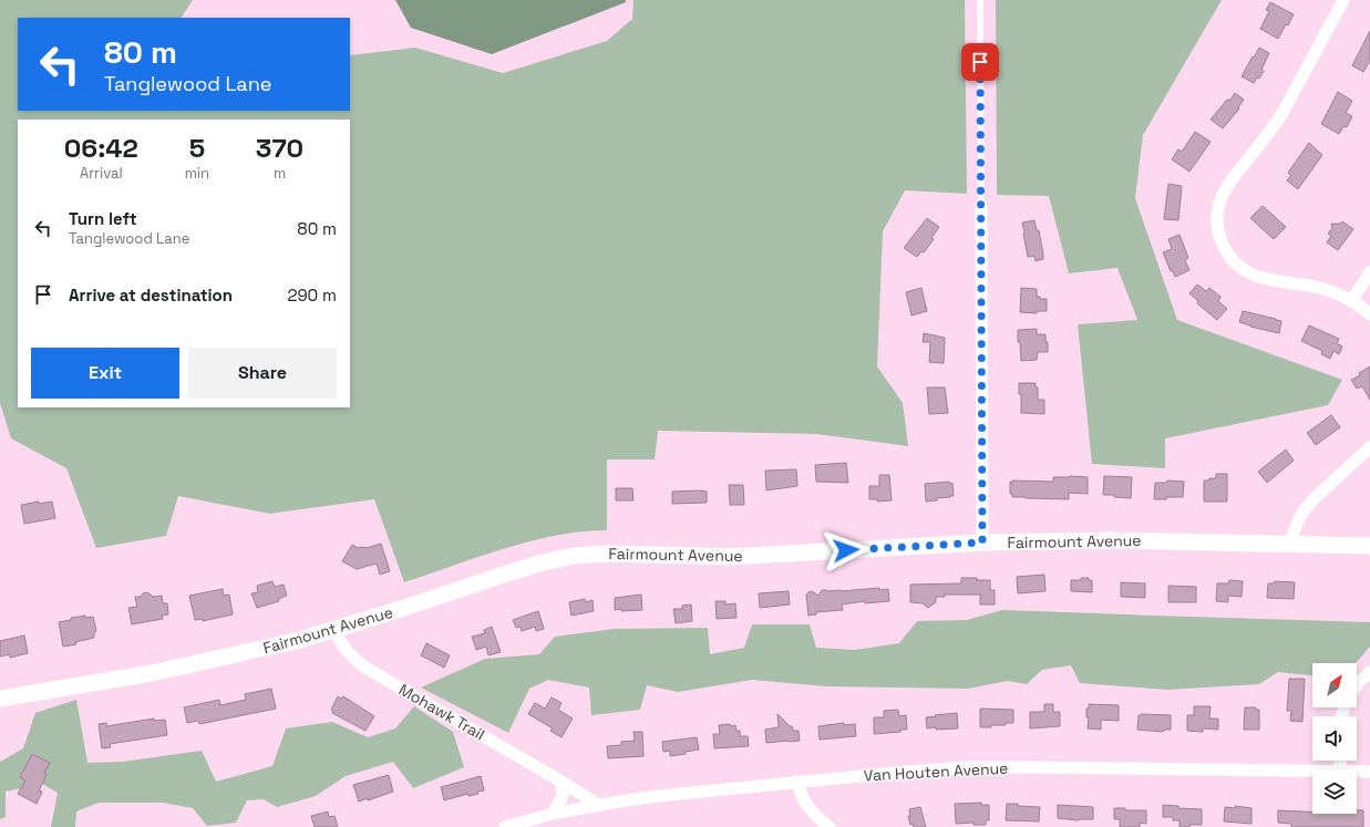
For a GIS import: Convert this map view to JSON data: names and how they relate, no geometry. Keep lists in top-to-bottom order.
{
  "streets": {
    "main road": ["Fairmount Avenue"],
    "street": ["Mohawk Trail", "Van Houten Avenue"]
  },
  "crossings": [
    ["Fairmount Avenue", "Mohawk Trail"],
    ["Mohawk Trail", "Van Houten Avenue"]
  ],
  "north": "top right",
  "page": {
    "turn": ["80 m", "Tanglewood Lane"],
    "eta": [
      "06:42",
      "Arrival",
      "5",
      "min",
      "370",
      "m"
    ],
    "list": [
      {
        "name": "Turn left",
        "note": "Tanglewood Lane",
        "value": "80 m"
      },
      {
        "name": "Arrive at destination",
        "value": "290 m"
      }
    ],
    "buttons": ["Exit", "Share"]
  }
}
